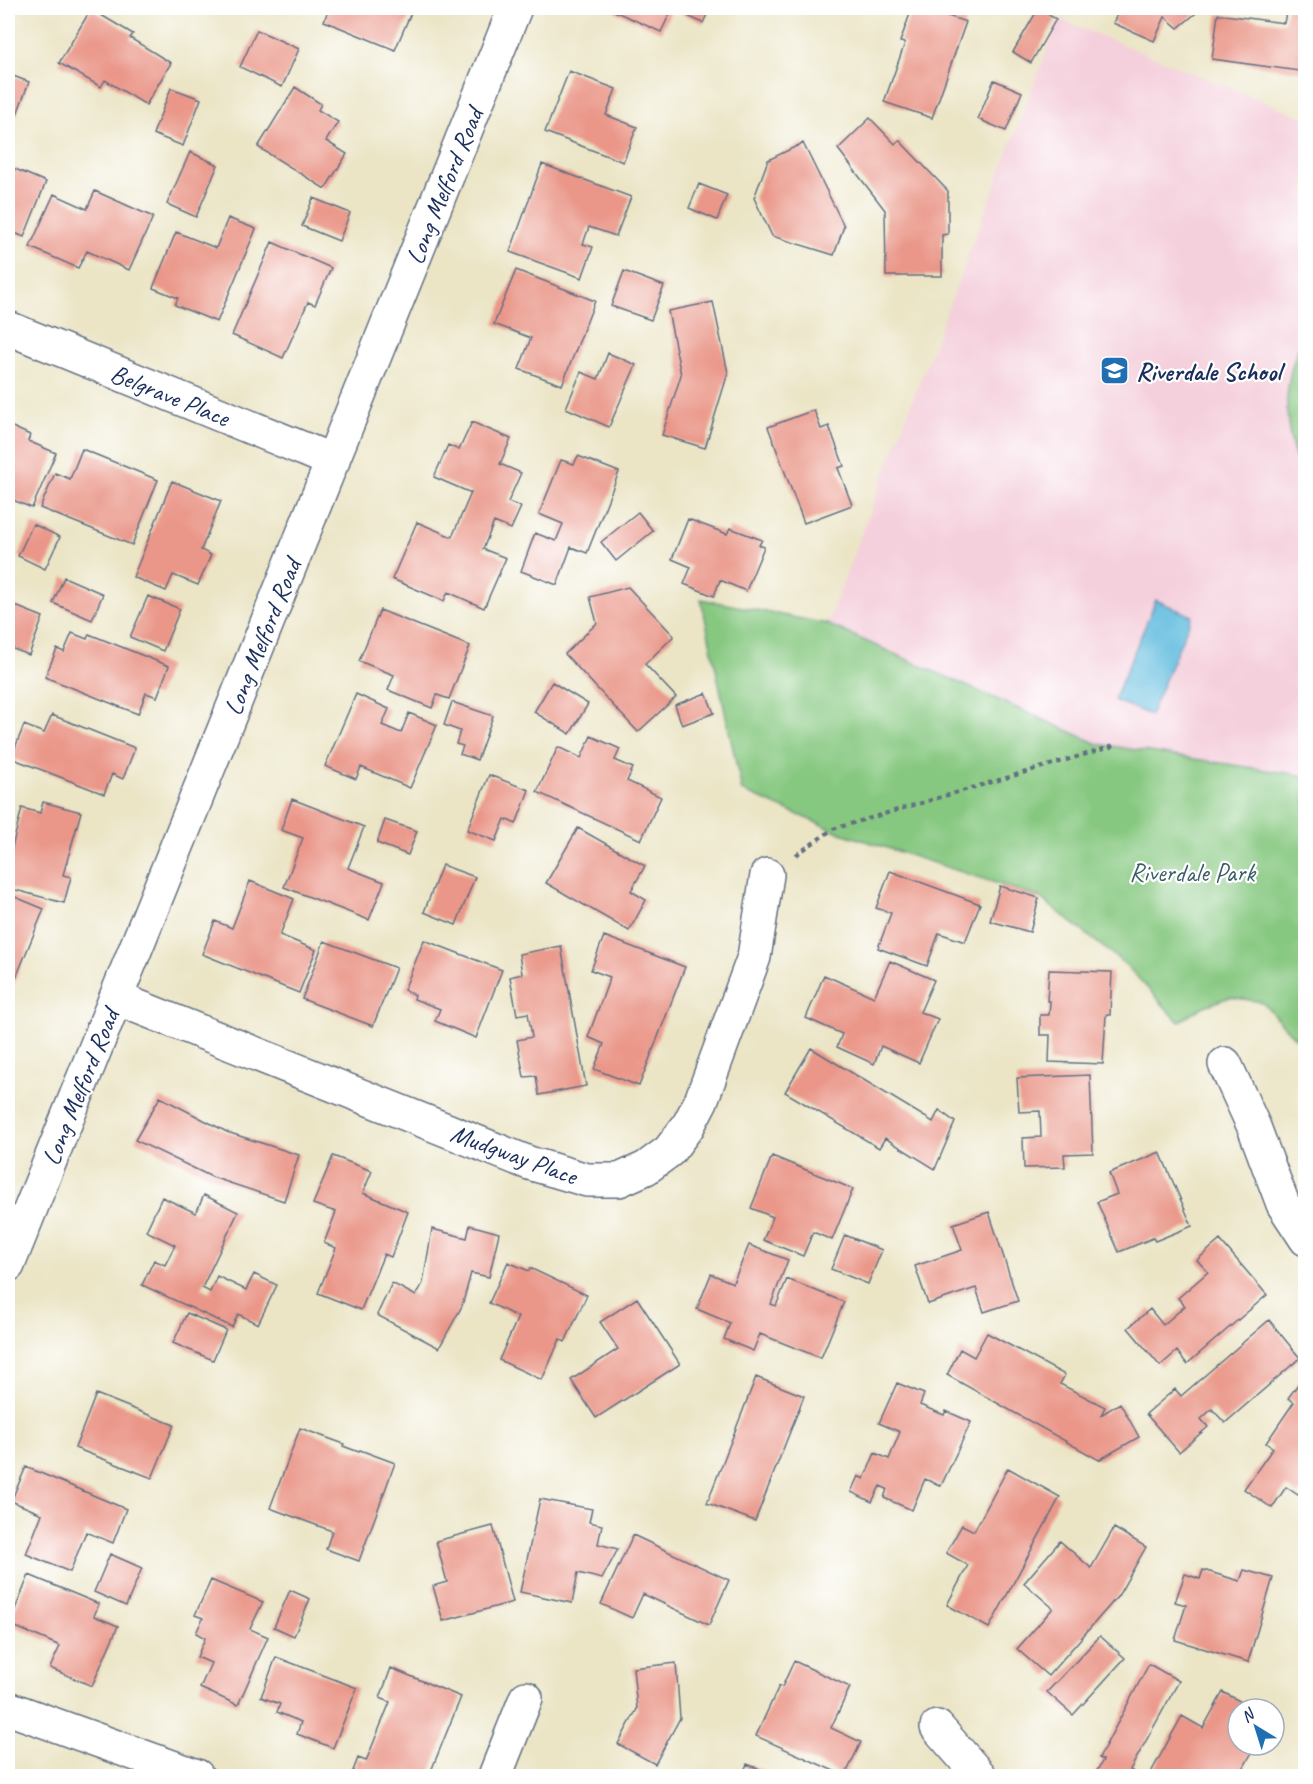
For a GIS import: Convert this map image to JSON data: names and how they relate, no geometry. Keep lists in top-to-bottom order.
{
  "streets": {
    "street": ["Long Melford Road", "Belgrave Place", "Mudgway Place"]
  },
  "crossings": [
    ["Long Melford Road", "Belgrave Place"],
    ["Long Melford Road", "Mudgway Place"]
  ],
  "parks": ["Riverdale Park"],
  "places": {
    "school or university": ["Riverdale School"]
  },
  "north": "top left"
}
